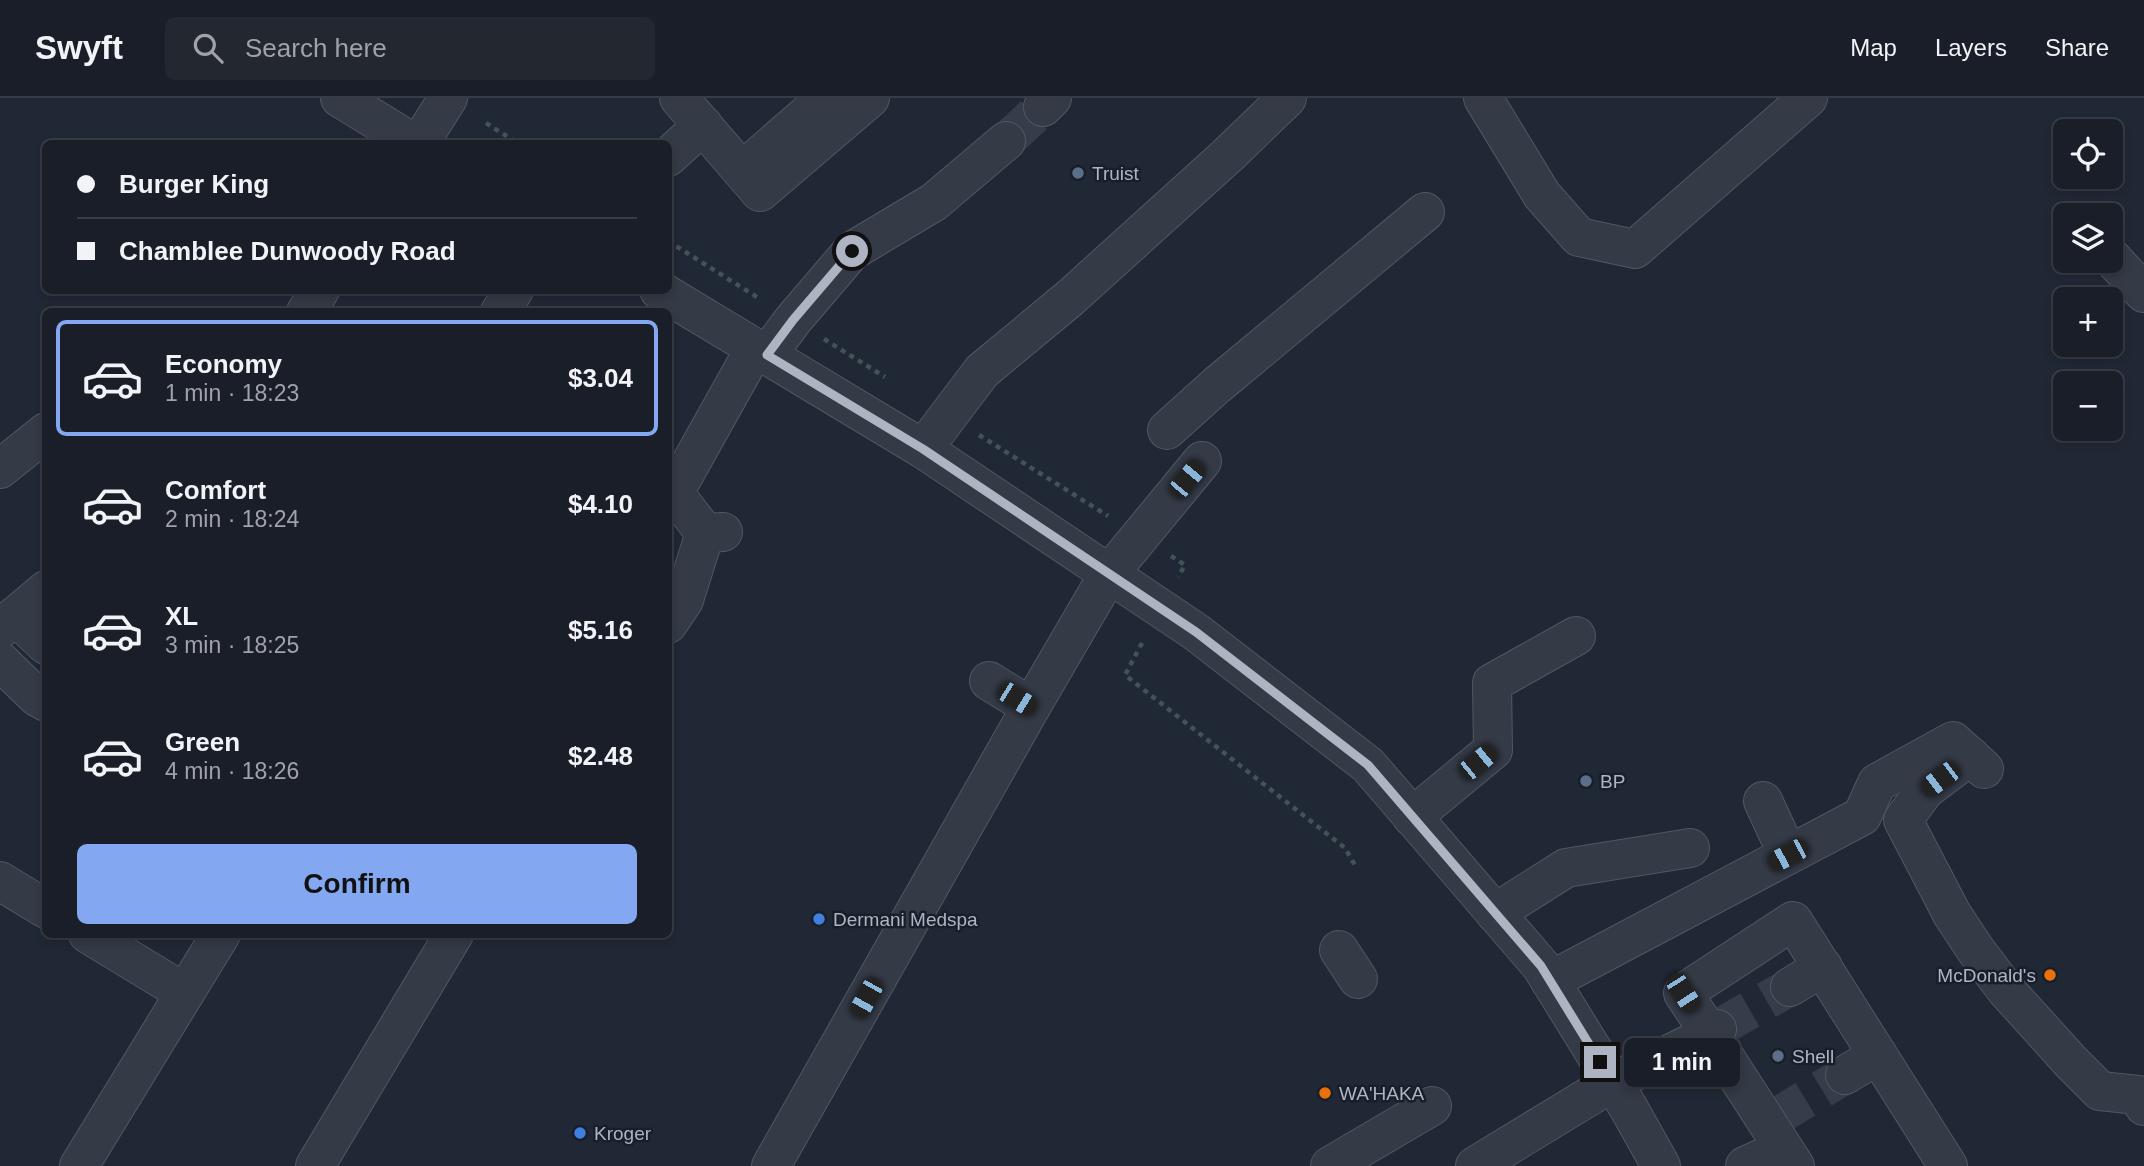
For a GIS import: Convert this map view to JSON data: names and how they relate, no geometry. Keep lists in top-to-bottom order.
{
  "places": [
    "Truist",
    "BP",
    "Dermani Medspa",
    "McDonald's",
    "Shell",
    "WA'HAKA",
    "Kroger"
  ],
  "page": {
    "header": "Swyft",
    "search": "Search here",
    "nav": ["Map", "Layers", "Share"],
    "map_buttons": ["+", "−"],
    "banner": ["Burger King", "Chamblee Dunwoody Road"],
    "list": [
      {
        "name": "Economy",
        "note": "1 min · 18:23",
        "value": "$3.04"
      },
      {
        "name": "Comfort",
        "note": "2 min · 18:24",
        "value": "$4.10"
      },
      {
        "name": "XL",
        "note": "3 min · 18:25",
        "value": "$5.16"
      },
      {
        "name": "Green",
        "note": "4 min · 18:26",
        "value": "$2.48"
      }
    ],
    "buttons": "Confirm",
    "bubble": "1 min"
  }
}
